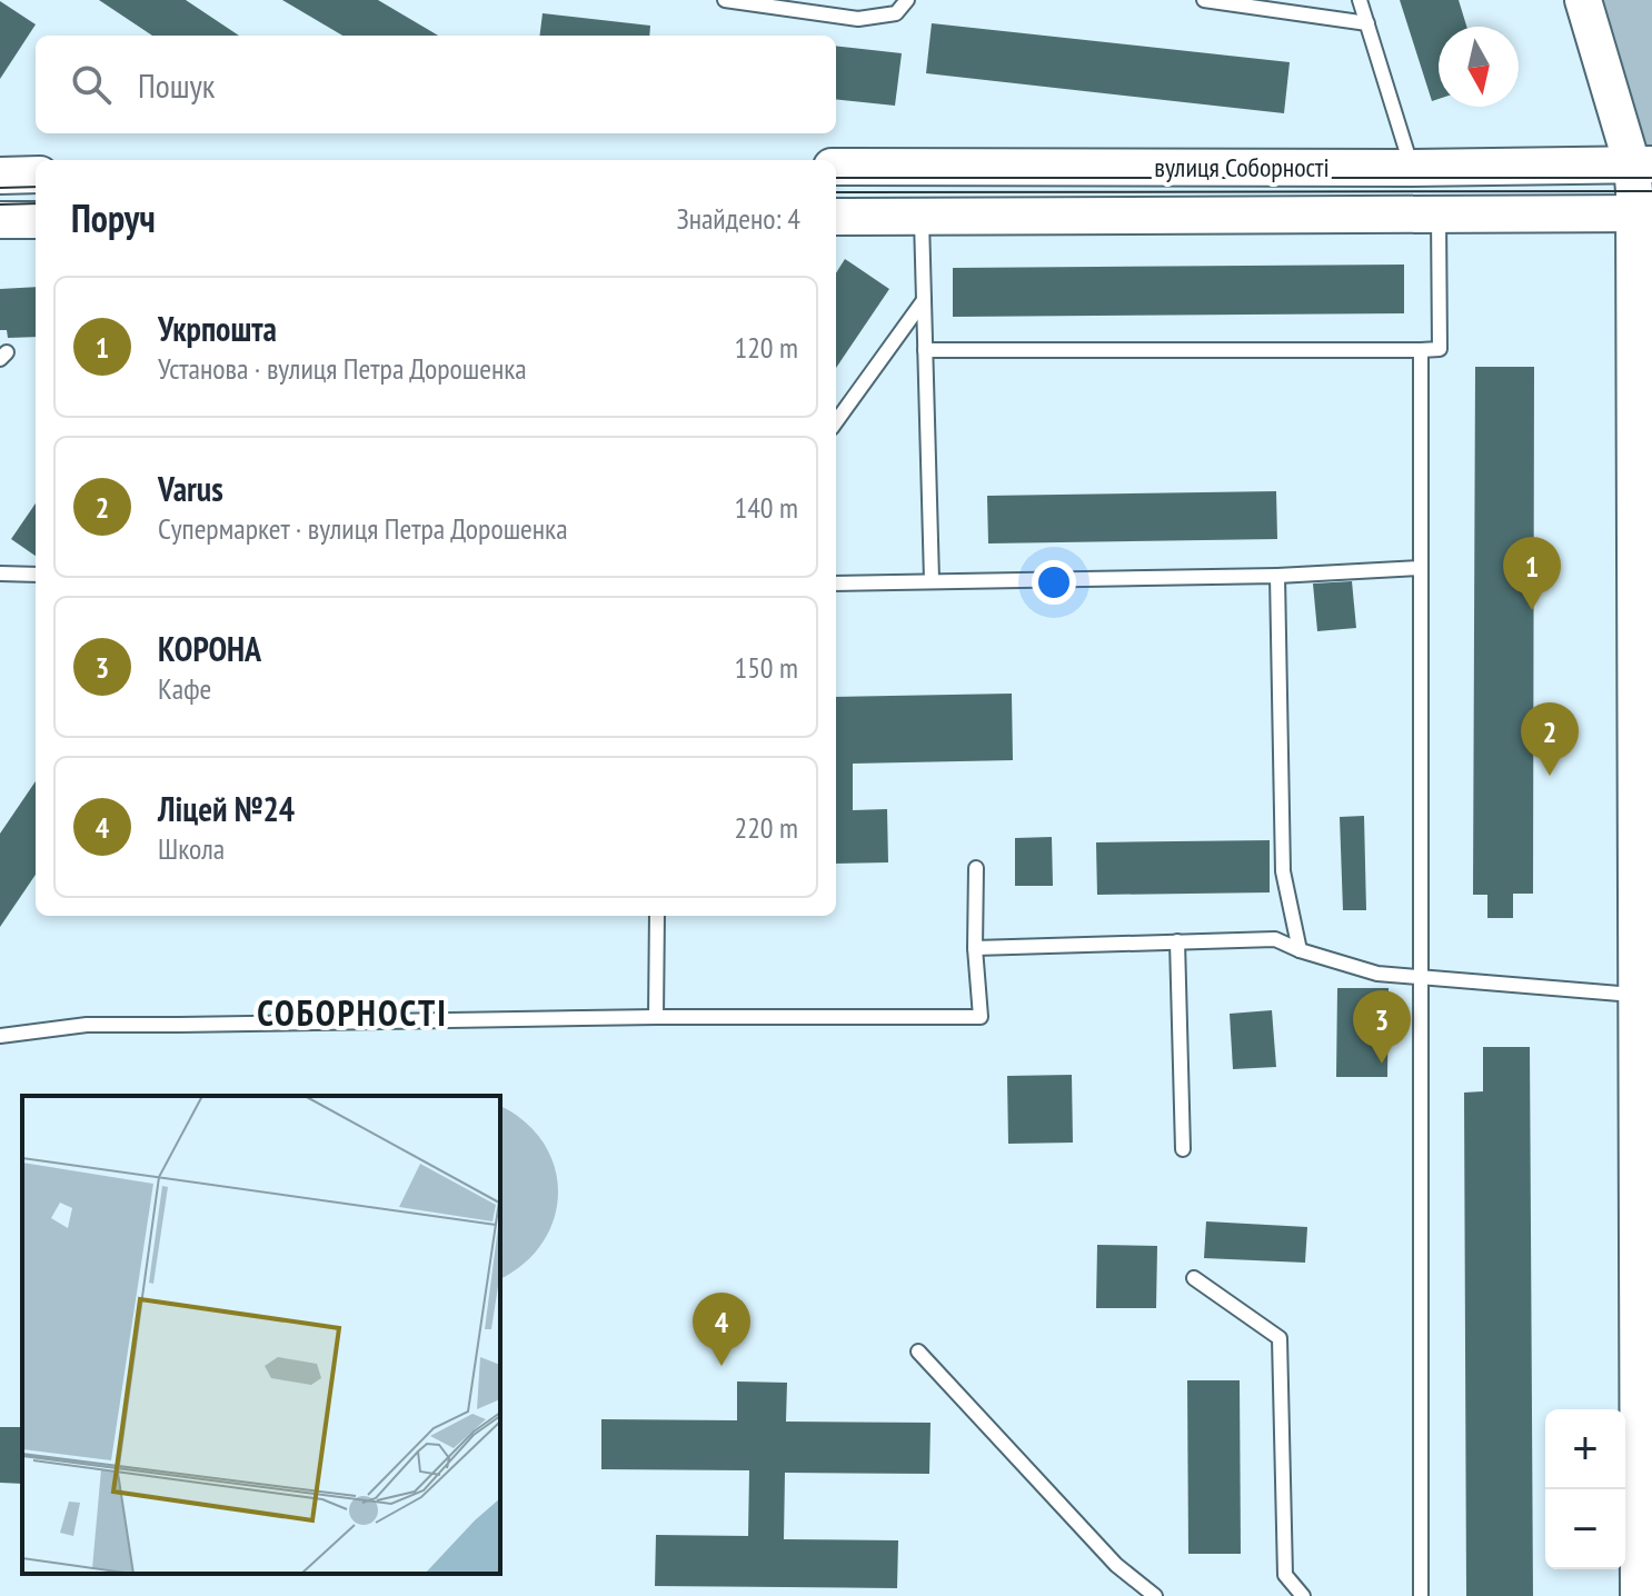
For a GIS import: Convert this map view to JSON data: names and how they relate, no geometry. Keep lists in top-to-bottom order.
{
  "streets": {
    "main road": ["вулиця Соборності"]
  },
  "districts": ["СОБОРНОСТІ"],
  "north": "bottom",
  "page": {
    "search": "Пошук",
    "heading": ["Поруч", "Знайдено: 4"],
    "list": [
      {
        "mark": "1",
        "name": "Укрпошта",
        "note": "Установа · вулиця Петра Дорошенка",
        "value": "120 m"
      },
      {
        "mark": "2",
        "name": "Varus",
        "note": "Супермаркет · вулиця Петра Дорошенка",
        "value": "140 m"
      },
      {
        "mark": "3",
        "name": "КОРОНА",
        "note": "Кафе",
        "value": "150 m"
      },
      {
        "mark": "4",
        "name": "Ліцей №24",
        "note": "Школа",
        "value": "220 m"
      }
    ],
    "pins": [
      "1",
      "2",
      "3",
      "4"
    ],
    "map_buttons": ["+", "−"]
  }
}
